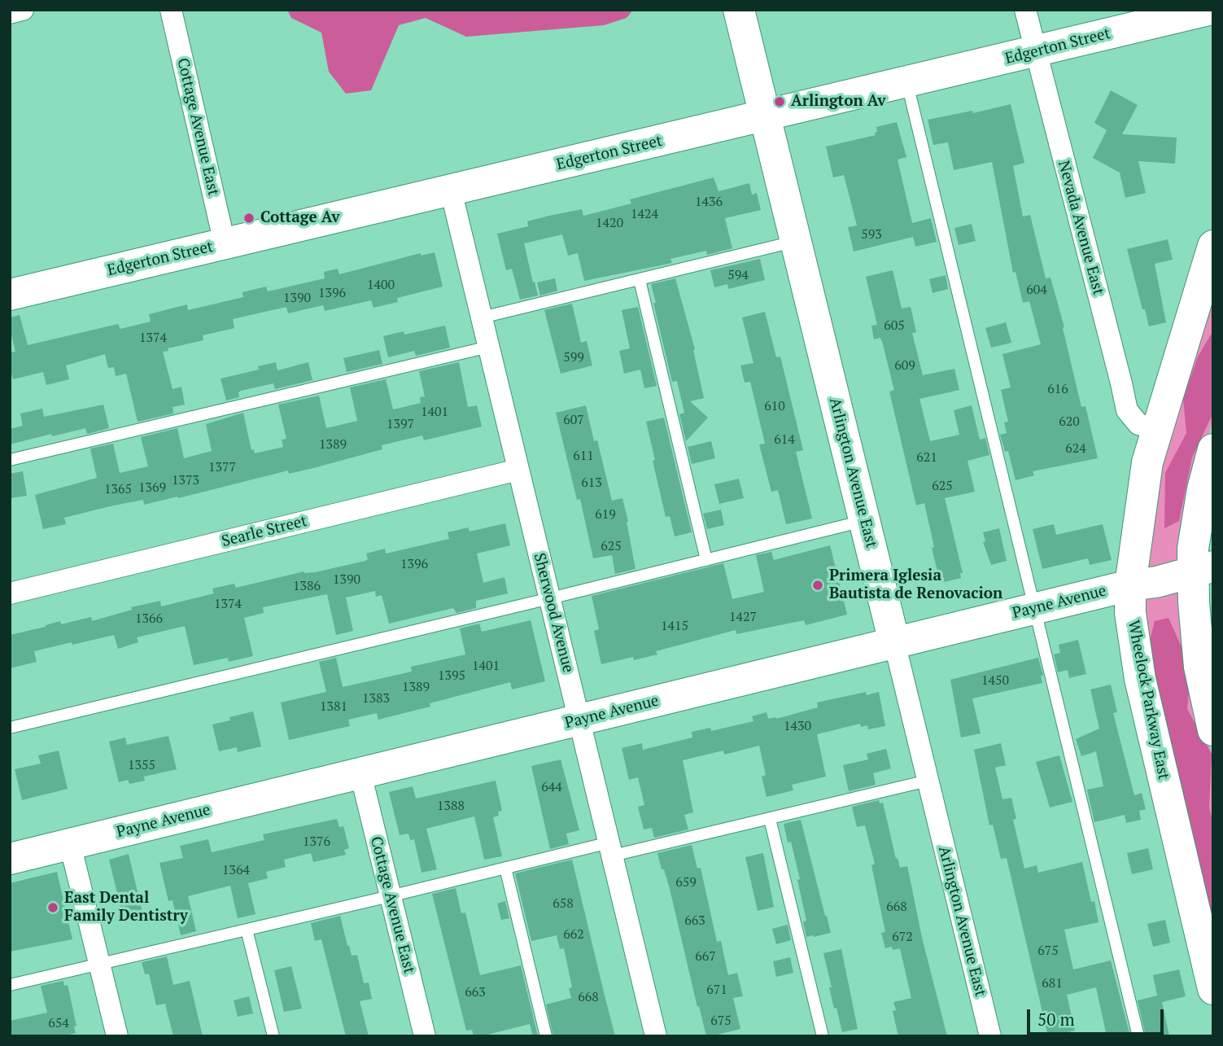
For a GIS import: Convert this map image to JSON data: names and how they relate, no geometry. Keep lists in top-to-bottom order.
{
  "streets": {
    "street": [
      "Edgerton Street",
      "Cottage Avenue East",
      "Nevada Avenue East",
      "Arlington Avenue East",
      "Searle Street",
      "Payne Avenue",
      "Sherwood Avenue",
      "Wheelock Parkway East"
    ]
  },
  "crossings": [
    ["Edgerton Street", "Cottage Avenue East"],
    ["Edgerton Street", "Nevada Avenue East"],
    ["Edgerton Street", "Arlington Avenue East"],
    ["Edgerton Street", "Sherwood Avenue"],
    ["Cottage Avenue East", "Payne Avenue"],
    ["Nevada Avenue East", "Wheelock Parkway East"],
    ["Arlington Avenue East", "Payne Avenue"],
    ["Searle Street", "Sherwood Avenue"],
    ["Payne Avenue", "Sherwood Avenue"],
    ["Payne Avenue", "Wheelock Parkway East"]
  ],
  "places": [
    "Arlington Av",
    "Cottage Av",
    "Primera Iglesia Bautista de Renovacion",
    "East Dental Family Dentistry"
  ],
  "house_numbers": [
    "1436",
    "1424",
    "1420",
    "593",
    "594",
    "1400",
    "604",
    "1396",
    "1390",
    "605",
    "1374",
    "599",
    "609",
    "616",
    "610",
    "1401",
    "607",
    "620",
    "1397",
    "614",
    "1389",
    "624",
    "611",
    "621",
    "1377",
    "1373",
    "613",
    "625",
    "1369",
    "1365",
    "619",
    "625",
    "1396",
    "1390",
    "1386",
    "1374",
    "1427",
    "1366",
    "1415",
    "1401",
    "1395",
    "1450",
    "1389",
    "1383",
    "1381",
    "1430",
    "1355",
    "644",
    "1388",
    "1376",
    "1364",
    "659",
    "658",
    "668",
    "663",
    "662",
    "672",
    "675",
    "667",
    "681",
    "671",
    "663",
    "668",
    "675",
    "654"
  ],
  "scale_bar": "50 m"
}
